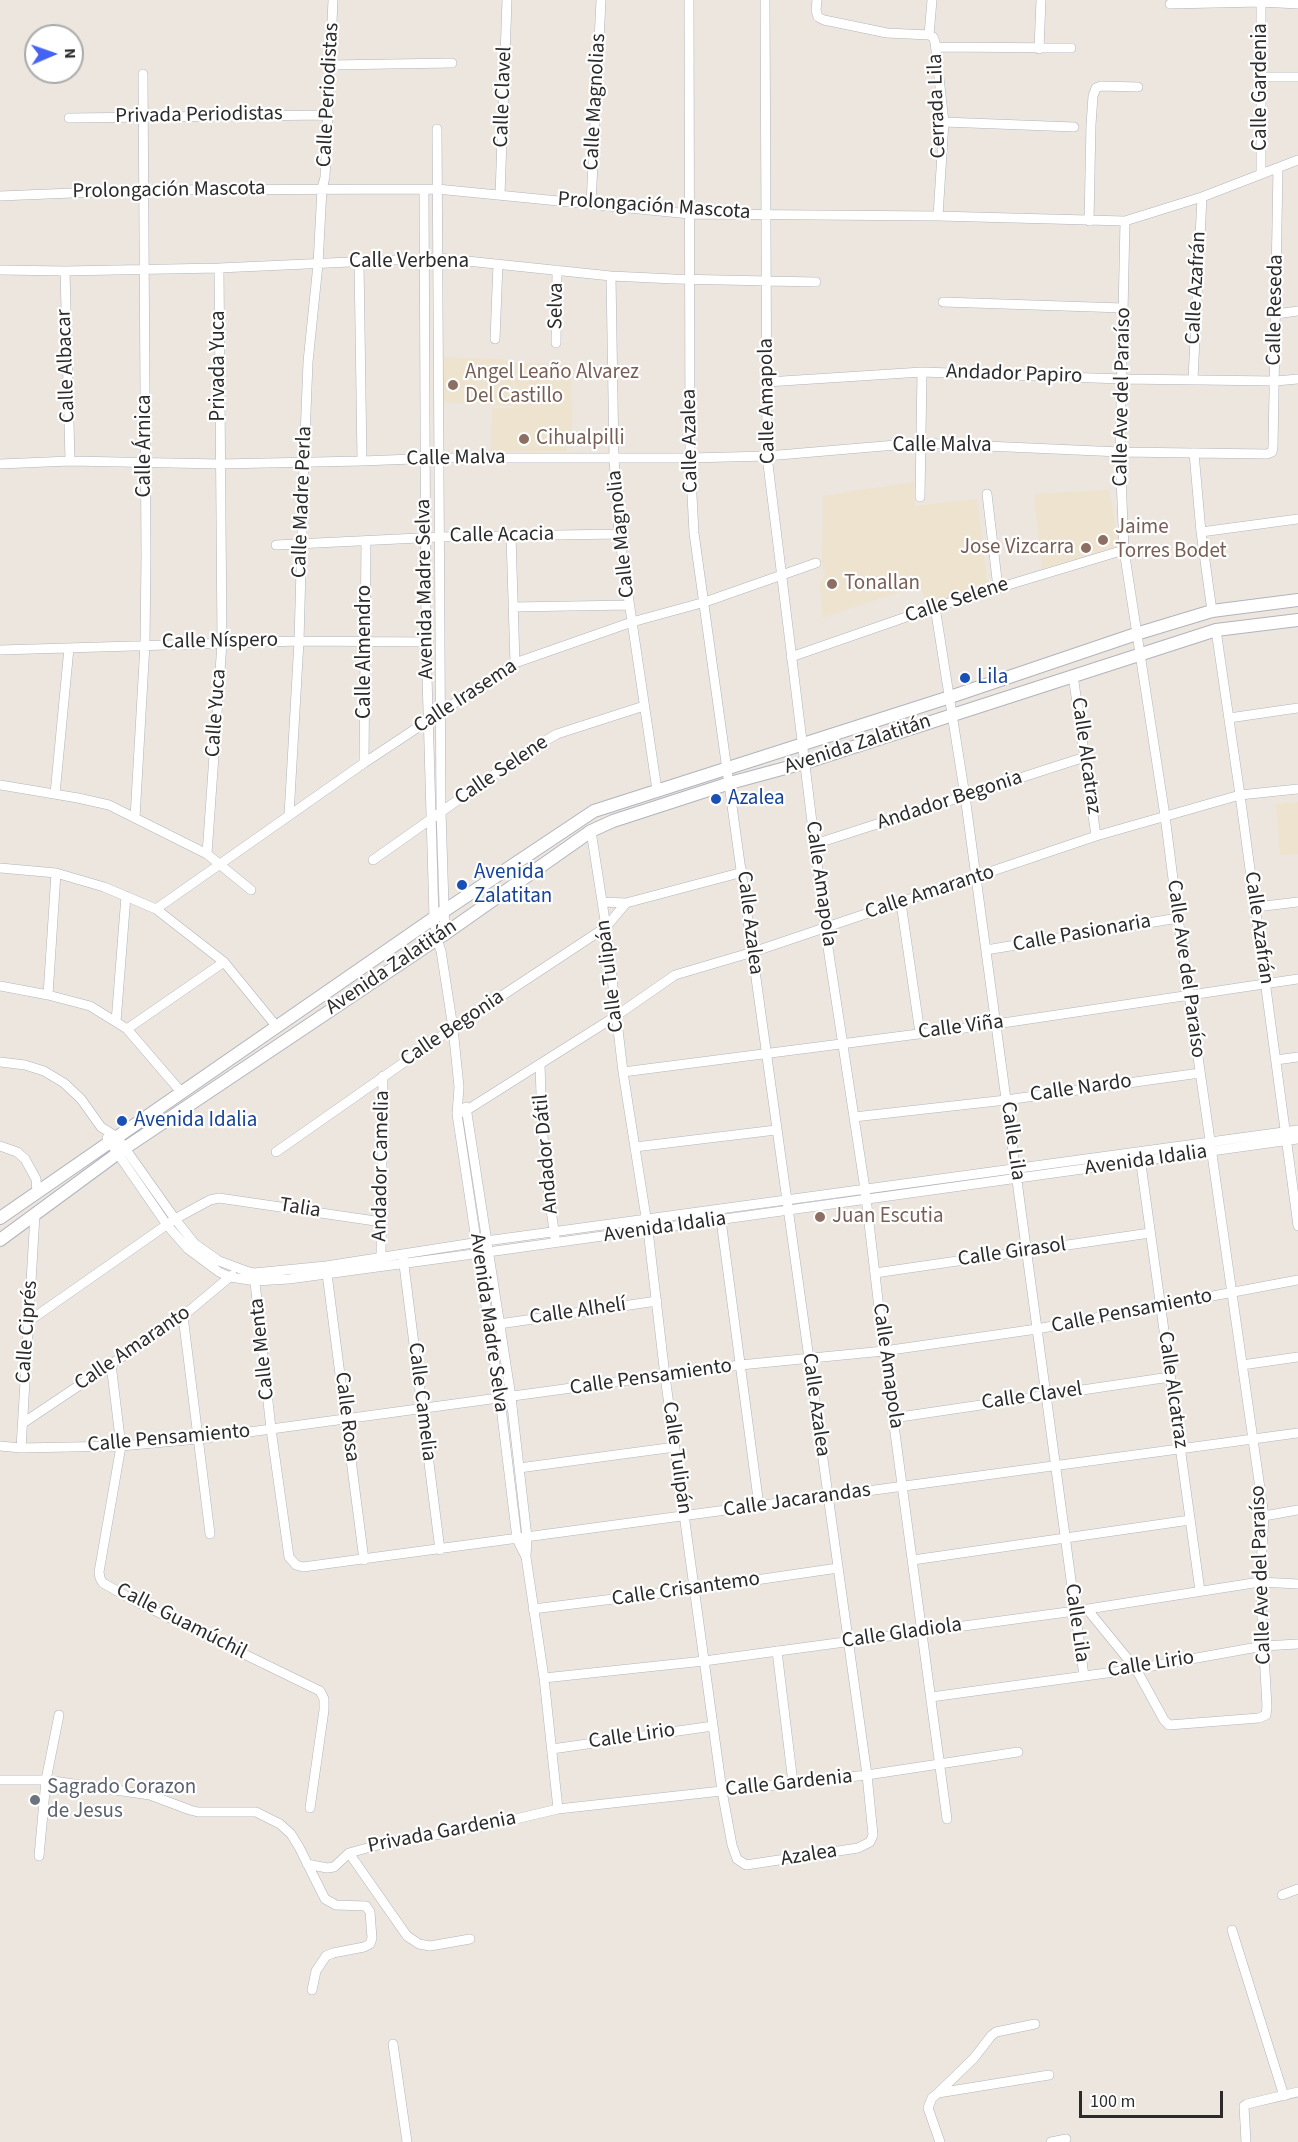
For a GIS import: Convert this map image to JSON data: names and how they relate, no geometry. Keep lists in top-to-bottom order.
{
  "streets": {
    "street": [
      "Calle Gardenia",
      "Calle Periodistas",
      "Calle Clavel",
      "Calle Magnolias",
      "Cerrada Lila",
      "Privada Periodistas",
      "Prolongación Mascota",
      "Calle Verbena",
      "Calle Azafrán",
      "Selva",
      "Calle Reseda",
      "Calle Albacar",
      "Privada Yuca",
      "Andador Papiro",
      "Calle Ave del Paraíso",
      "Calle Amapola",
      "Calle Azalea",
      "Calle Árnica",
      "Calle Malva",
      "Calle Madre Perla",
      "Calle Magnolia",
      "Calle Acacia",
      "Avenida Madre Selva",
      "Calle Selene",
      "Calle Níspero",
      "Calle Almendro",
      "Calle Irasema",
      "Calle Yuca",
      "Avenida Zalatitán",
      "Calle Alcatraz",
      "Andador Begonia",
      "Calle Amaranto",
      "Calle Pasionaria",
      "Calle Tulipán",
      "Calle Viña",
      "Calle Begonia",
      "Calle Nardo",
      "Calle Lila",
      "Andador Dátil",
      "Avenida Idalia",
      "Andador Camelia",
      "Talia",
      "Calle Girasol",
      "Calle Alhelí",
      "Calle Pensamiento",
      "Calle Ciprés",
      "Calle Menta",
      "Calle Camelia",
      "Calle Rosa",
      "Calle Jacarandas",
      "Calle Crisantemo",
      "Calle Guamúchil",
      "Calle Gladiola",
      "Calle Lirio",
      "Privada Gardenia",
      "Azalea"
    ]
  },
  "crossings": [
    ["Calle Gardenia", "Prolongación Mascota"],
    ["Calle Gardenia", "Calle Amapola"],
    ["Calle Gardenia", "Calle Azalea"],
    ["Calle Gardenia", "Avenida Madre Selva"],
    ["Calle Gardenia", "Calle Tulipán"],
    ["Calle Gardenia", "Privada Gardenia"],
    ["Calle Periodistas", "Privada Periodistas"],
    ["Calle Periodistas", "Prolongación Mascota"],
    ["Calle Periodistas", "Calle Madre Perla"],
    ["Calle Clavel", "Prolongación Mascota"],
    ["Calle Clavel", "Calle Amapola"],
    ["Calle Clavel", "Calle Alcatraz"],
    ["Calle Clavel", "Calle Lila"],
    ["Calle Magnolias", "Prolongación Mascota"],
    ["Cerrada Lila", "Prolongación Mascota"],
    ["Privada Periodistas", "Calle Árnica"],
    ["Prolongación Mascota", "Calle Azafrán"],
    ["Prolongación Mascota", "Calle Reseda"],
    ["Prolongación Mascota", "Calle Ave del Paraíso"],
    ["Prolongación Mascota", "Calle Amapola"],
    ["Prolongación Mascota", "Calle Azalea"],
    ["Prolongación Mascota", "Calle Árnica"],
    ["Prolongación Mascota", "Calle Madre Perla"],
    ["Prolongación Mascota", "Avenida Madre Selva"],
    ["Calle Verbena", "Selva"],
    ["Calle Verbena", "Calle Albacar"],
    ["Calle Verbena", "Privada Yuca"],
    ["Calle Verbena", "Calle Amapola"],
    ["Calle Verbena", "Calle Azalea"],
    ["Calle Verbena", "Calle Árnica"],
    ["Calle Verbena", "Calle Madre Perla"],
    ["Calle Verbena", "Calle Magnolia"],
    ["Calle Verbena", "Avenida Madre Selva"],
    ["Calle Azafrán", "Andador Papiro"],
    ["Calle Azafrán", "Avenida Zalatitán"],
    ["Calle Azafrán", "Calle Amaranto"],
    ["Calle Azafrán", "Calle Viña"],
    ["Calle Azafrán", "Avenida Idalia"],
    ["Calle Reseda", "Andador Papiro"],
    ["Calle Reseda", "Calle Malva"],
    ["Calle Albacar", "Calle Malva"],
    ["Privada Yuca", "Calle Malva"],
    ["Privada Yuca", "Calle Yuca"],
    ["Andador Papiro", "Calle Ave del Paraíso"],
    ["Andador Papiro", "Calle Amapola"],
    ["Calle Ave del Paraíso", "Calle Malva"],
    ["Calle Ave del Paraíso", "Calle Selene"],
    ["Calle Ave del Paraíso", "Avenida Zalatitán"],
    ["Calle Ave del Paraíso", "Calle Amaranto"],
    ["Calle Ave del Paraíso", "Calle Pasionaria"],
    ["Calle Ave del Paraíso", "Calle Viña"],
    ["Calle Ave del Paraíso", "Calle Nardo"],
    ["Calle Ave del Paraíso", "Avenida Idalia"],
    ["Calle Ave del Paraíso", "Calle Pensamiento"],
    ["Calle Ave del Paraíso", "Calle Jacarandas"],
    ["Calle Ave del Paraíso", "Calle Gladiola"],
    ["Calle Ave del Paraíso", "Calle Lirio"],
    ["Calle Amapola", "Calle Malva"],
    ["Calle Amapola", "Calle Selene"],
    ["Calle Amapola", "Calle Irasema"],
    ["Calle Amapola", "Avenida Zalatitán"],
    ["Calle Amapola", "Andador Begonia"],
    ["Calle Amapola", "Calle Amaranto"],
    ["Calle Amapola", "Calle Viña"],
    ["Calle Amapola", "Calle Nardo"],
    ["Calle Amapola", "Avenida Idalia"],
    ["Calle Amapola", "Calle Girasol"],
    ["Calle Amapola", "Calle Pensamiento"],
    ["Calle Amapola", "Calle Jacarandas"],
    ["Calle Amapola", "Calle Gladiola"],
    ["Calle Amapola", "Calle Lirio"],
    ["Calle Azalea", "Calle Malva"],
    ["Calle Azalea", "Calle Irasema"],
    ["Calle Azalea", "Avenida Zalatitán"],
    ["Calle Azalea", "Calle Amaranto"],
    ["Calle Azalea", "Calle Viña"],
    ["Calle Azalea", "Avenida Idalia"],
    ["Calle Azalea", "Calle Pensamiento"],
    ["Calle Azalea", "Calle Jacarandas"],
    ["Calle Azalea", "Calle Crisantemo"],
    ["Calle Azalea", "Calle Gladiola"],
    ["Calle Azalea", "Azalea"],
    ["Calle Árnica", "Calle Malva"],
    ["Calle Árnica", "Calle Níspero"],
    ["Calle Malva", "Calle Madre Perla"],
    ["Calle Malva", "Calle Magnolia"],
    ["Calle Malva", "Avenida Madre Selva"],
    ["Calle Malva", "Calle Yuca"],
    ["Calle Madre Perla", "Calle Acacia"],
    ["Calle Madre Perla", "Calle Níspero"],
    ["Calle Madre Perla", "Calle Irasema"],
    ["Calle Magnolia", "Calle Acacia"],
    ["Calle Magnolia", "Calle Selene"],
    ["Calle Magnolia", "Calle Irasema"],
    ["Calle Magnolia", "Avenida Zalatitán"],
    ["Calle Acacia", "Avenida Madre Selva"],
    ["Calle Acacia", "Calle Almendro"],
    ["Avenida Madre Selva", "Calle Selene"],
    ["Avenida Madre Selva", "Calle Níspero"],
    ["Avenida Madre Selva", "Calle Irasema"],
    ["Avenida Madre Selva", "Avenida Zalatitán"],
    ["Avenida Madre Selva", "Calle Amaranto"],
    ["Avenida Madre Selva", "Calle Begonia"],
    ["Avenida Madre Selva", "Avenida Idalia"],
    ["Avenida Madre Selva", "Calle Alhelí"],
    ["Avenida Madre Selva", "Calle Pensamiento"],
    ["Avenida Madre Selva", "Calle Jacarandas"],
    ["Avenida Madre Selva", "Calle Crisantemo"],
    ["Avenida Madre Selva", "Calle Gladiola"],
    ["Avenida Madre Selva", "Calle Lirio"],
    ["Avenida Madre Selva", "Privada Gardenia"],
    ["Calle Selene", "Calle Lila"],
    ["Calle Níspero", "Calle Almendro"],
    ["Calle Níspero", "Calle Yuca"],
    ["Calle Almendro", "Calle Irasema"],
    ["Avenida Zalatitán", "Calle Alcatraz"],
    ["Avenida Zalatitán", "Calle Tulipán"],
    ["Avenida Zalatitán", "Calle Lila"],
    ["Avenida Zalatitán", "Avenida Idalia"],
    ["Avenida Zalatitán", "Calle Ciprés"],
    ["Calle Alcatraz", "Andador Begonia"],
    ["Calle Alcatraz", "Calle Amaranto"],
    ["Calle Alcatraz", "Avenida Idalia"],
    ["Calle Alcatraz", "Calle Girasol"],
    ["Calle Alcatraz", "Calle Pensamiento"],
    ["Calle Alcatraz", "Calle Jacarandas"],
    ["Calle Alcatraz", "Calle Gladiola"],
    ["Andador Begonia", "Calle Lila"],
    ["Calle Amaranto", "Calle Tulipán"],
    ["Calle Amaranto", "Calle Lila"],
    ["Calle Amaranto", "Andador Dátil"],
    ["Calle Amaranto", "Avenida Idalia"],
    ["Calle Amaranto", "Calle Ciprés"],
    ["Calle Amaranto", "Calle Guamúchil"],
    ["Calle Pasionaria", "Calle Lila"],
    ["Calle Tulipán", "Calle Viña"],
    ["Calle Tulipán", "Calle Begonia"],
    ["Calle Tulipán", "Avenida Idalia"],
    ["Calle Tulipán", "Calle Alhelí"],
    ["Calle Tulipán", "Calle Pensamiento"],
    ["Calle Tulipán", "Calle Jacarandas"],
    ["Calle Tulipán", "Calle Crisantemo"],
    ["Calle Tulipán", "Calle Gladiola"],
    ["Calle Tulipán", "Calle Lirio"],
    ["Calle Tulipán", "Azalea"],
    ["Calle Viña", "Calle Lila"],
    ["Calle Begonia", "Andador Camelia"],
    ["Calle Nardo", "Calle Lila"],
    ["Calle Lila", "Avenida Idalia"],
    ["Calle Lila", "Calle Girasol"],
    ["Calle Lila", "Calle Pensamiento"],
    ["Calle Lila", "Calle Jacarandas"],
    ["Calle Lila", "Calle Gladiola"],
    ["Calle Lila", "Calle Lirio"],
    ["Andador Dátil", "Avenida Idalia"],
    ["Avenida Idalia", "Andador Camelia"],
    ["Avenida Idalia", "Talia"],
    ["Avenida Idalia", "Calle Menta"],
    ["Avenida Idalia", "Calle Camelia"],
    ["Avenida Idalia", "Calle Rosa"],
    ["Andador Camelia", "Talia"],
    ["Calle Pensamiento", "Calle Ciprés"],
    ["Calle Pensamiento", "Calle Menta"],
    ["Calle Pensamiento", "Calle Camelia"],
    ["Calle Pensamiento", "Calle Rosa"],
    ["Calle Pensamiento", "Calle Guamúchil"],
    ["Calle Menta", "Calle Jacarandas"],
    ["Calle Camelia", "Calle Jacarandas"],
    ["Calle Rosa", "Calle Jacarandas"]
  ],
  "places": [
    "Angel Leaño Alvarez Del Castillo",
    "Cihualpilli",
    "Jaime Torres Bodet",
    "Jose Vizcarra",
    "Tonallan",
    "Lila",
    "Azalea",
    "Avenida Zalatitan",
    "Avenida Idalia",
    "Juan Escutia",
    "Sagrado Corazon de Jesus"
  ],
  "scale_bar": "100 m",
  "north": "right"
}
